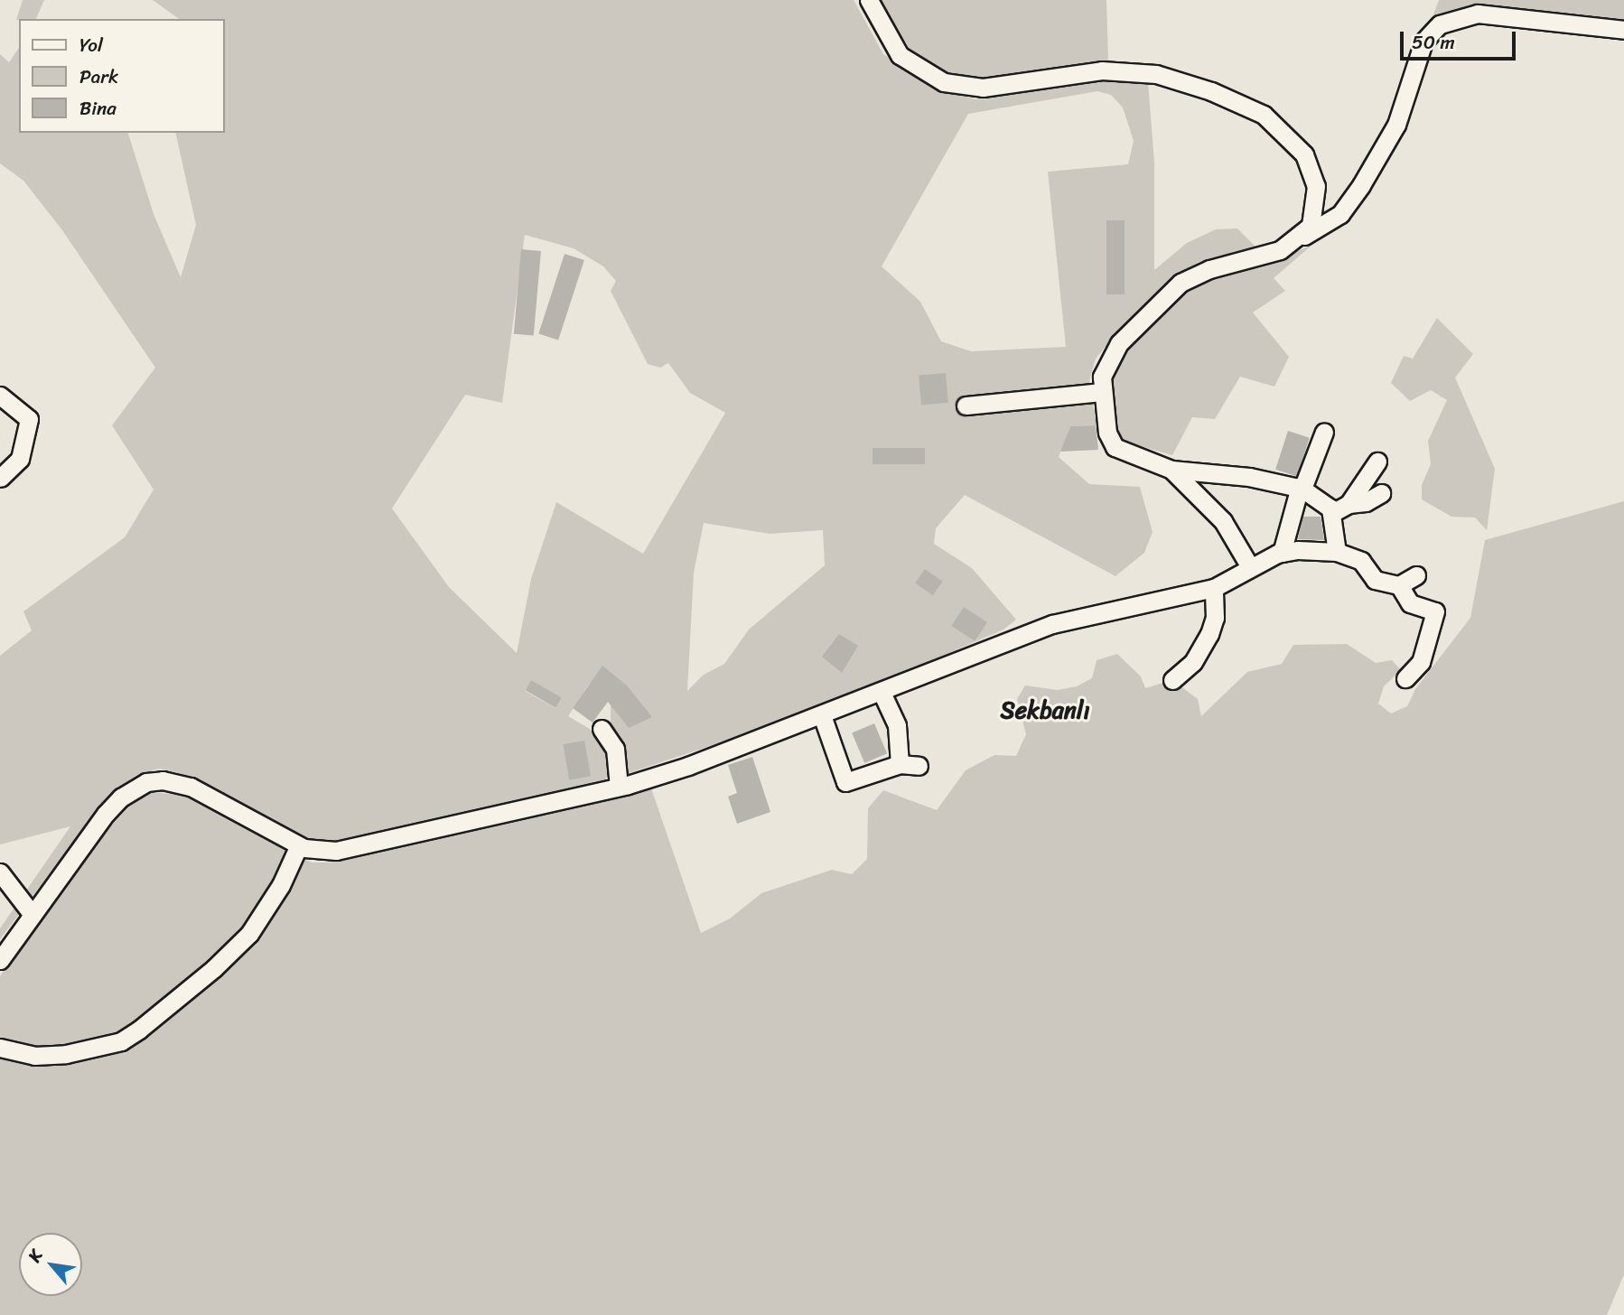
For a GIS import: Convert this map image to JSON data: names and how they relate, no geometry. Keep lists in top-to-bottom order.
{
  "districts": ["Sekbanlı"],
  "legend": ["Yol", "Park", "Bina"],
  "scale_bar": "50 m",
  "north": "top left"
}
